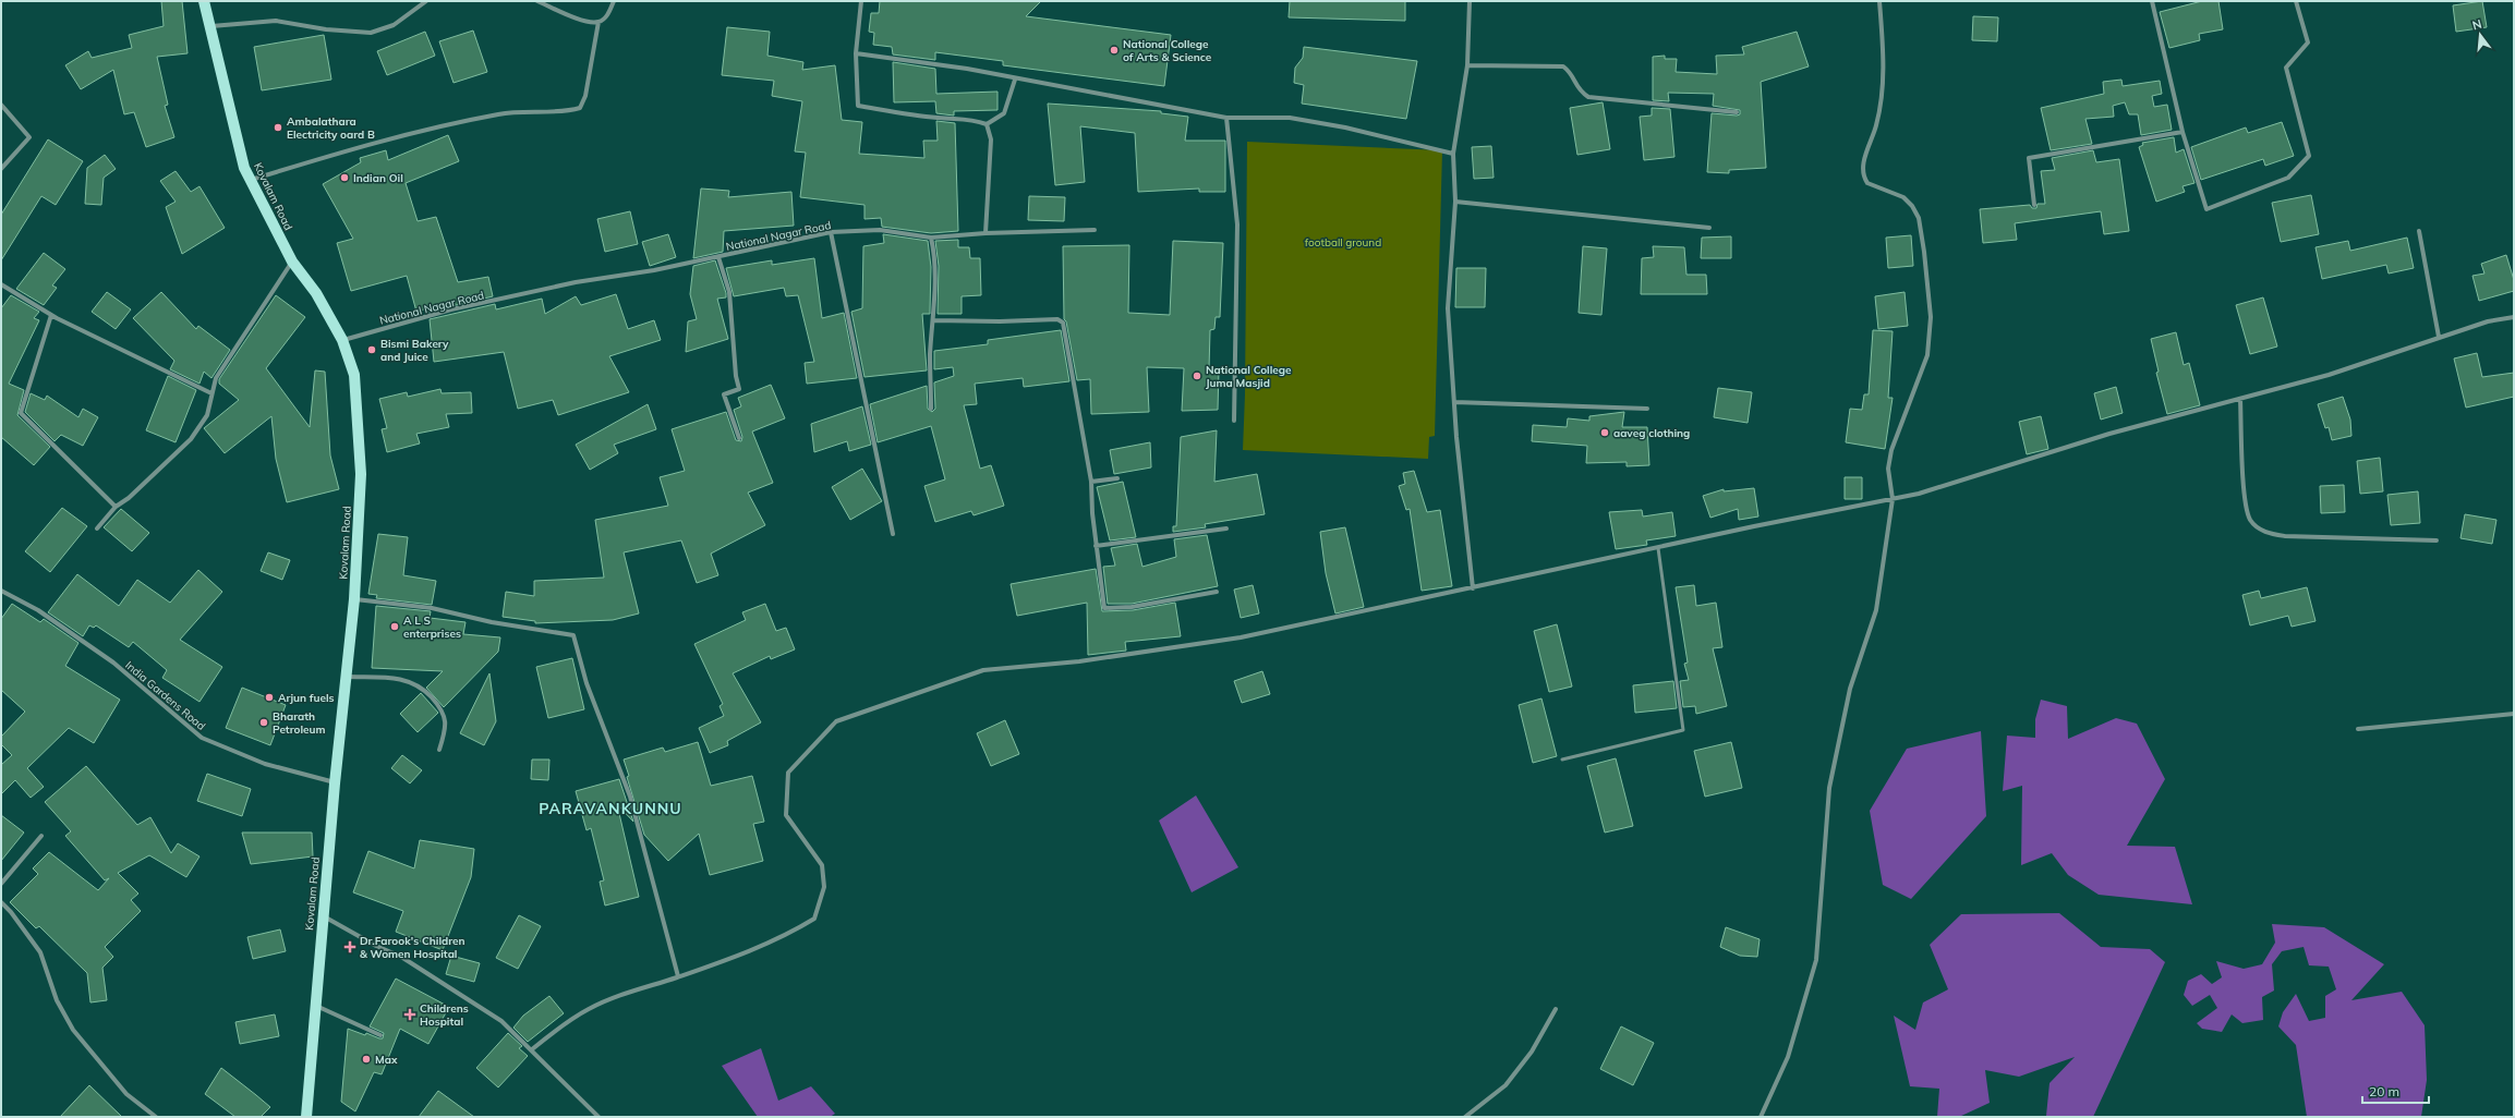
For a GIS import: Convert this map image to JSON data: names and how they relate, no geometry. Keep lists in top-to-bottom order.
{
  "streets": {
    "main road": ["Kovalam Road"],
    "street": ["National Nagar Road", "India Gardens Road"]
  },
  "crossings": [
    ["Kovalam Road", "National Nagar Road"],
    ["Kovalam Road", "India Gardens Road"]
  ],
  "districts": ["PARAVANKUNNU"],
  "parks": ["football ground"],
  "places": {
    "other": [
      "National College of Arts & Science",
      "Ambalathara Electricity oard B",
      "Indian Oil",
      "Bismi Bakery and Juice",
      "National College Juma Masjid",
      "aaveg clothing",
      "A L S enterprises",
      "Arjun fuels",
      "Bharath Petroleum",
      "Max"
    ],
    "health": ["Dr.Farook's Children & Women Hospital", "Childrens Hospital"]
  },
  "scale_bar": "20 m",
  "north": "top"
}
